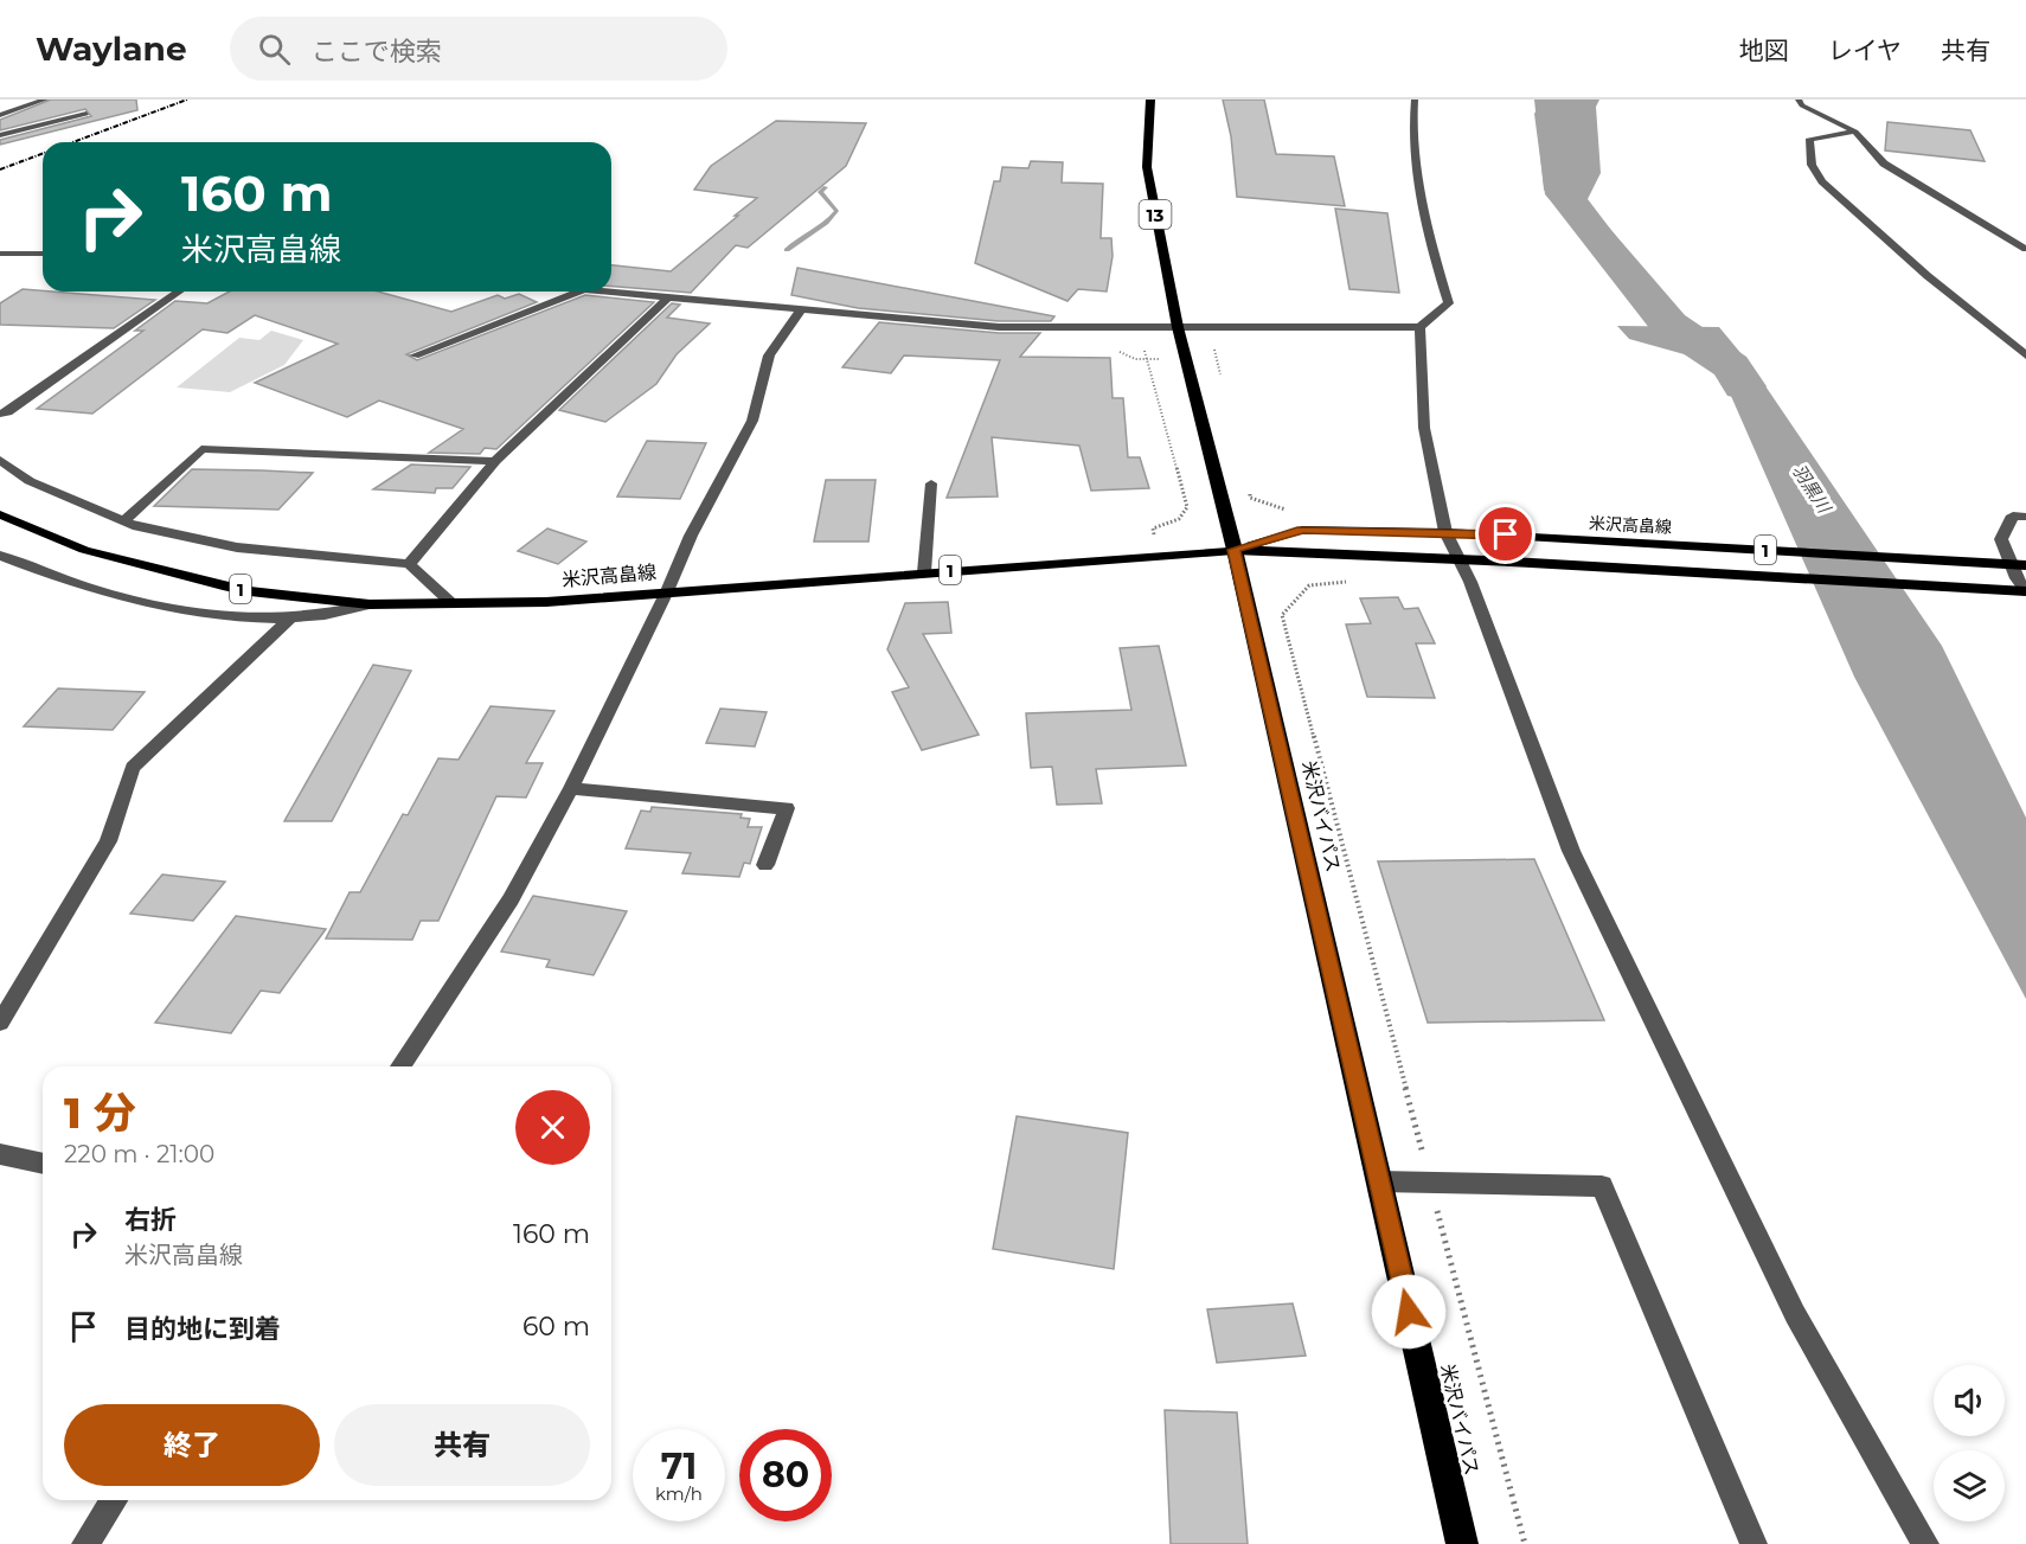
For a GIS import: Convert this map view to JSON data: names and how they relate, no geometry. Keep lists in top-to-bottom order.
{
  "streets": {
    "highway": ["13", "米沢バイパス"],
    "main road": ["米沢高畠線", "1"]
  },
  "crossings": [
    ["米沢高畠線", "米沢バイパス"]
  ],
  "water": ["羽黒川"],
  "page": {
    "header": "Waylane",
    "search": "ここで検索",
    "nav": ["地図", "レイヤ", "共有"],
    "turn": ["160 m", "米沢高畠線"],
    "heading": ["1 分", "220 m · 21:00"],
    "list": [
      {
        "name": "右折",
        "note": "米沢高畠線",
        "value": "160 m"
      },
      {
        "name": "目的地に到着",
        "value": "60 m"
      }
    ],
    "buttons": ["終了", "共有"],
    "speed": "71 km/h",
    "limit": "80"
  }
}
